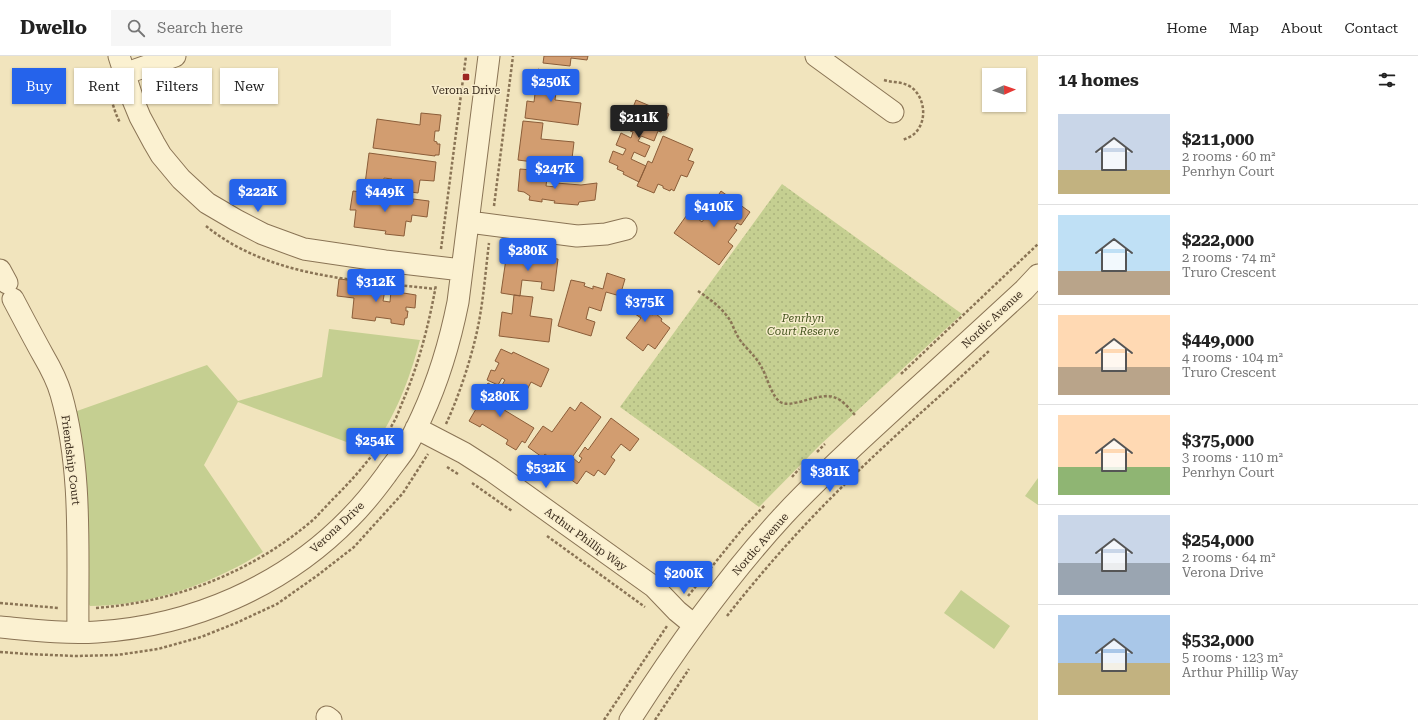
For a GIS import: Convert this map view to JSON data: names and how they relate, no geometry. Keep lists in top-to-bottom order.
{
  "streets": {
    "street": [
      "Nordic Avenue",
      "Friendship Court",
      "Verona Drive",
      "Arthur Phillip Way"
    ]
  },
  "crossings": [
    ["Nordic Avenue", "Arthur Phillip Way"],
    ["Friendship Court", "Verona Drive"],
    ["Verona Drive", "Arthur Phillip Way"]
  ],
  "parks": ["Penrhyn Court Reserve"],
  "places": {
    "transit": ["Verona Drive"]
  },
  "north": "right",
  "page": {
    "header": "Dwello",
    "search": "Search here",
    "nav": [
      "Home",
      "Map",
      "About",
      "Contact"
    ],
    "heading": "14 homes",
    "chip": [
      "Buy",
      "Rent",
      "Filters",
      "New"
    ],
    "price": [
      "$250K",
      "$211K",
      "$247K",
      "$222K",
      "$449K",
      "$410K",
      "$280K",
      "$312K",
      "$375K",
      "$280K",
      "$254K",
      "$532K",
      "$381K",
      "$200K"
    ],
    "list": [
      {
        "name": "$211,000",
        "note": "2 rooms · 60 m² · Penrhyn Court"
      },
      {
        "name": "$222,000",
        "note": "2 rooms · 74 m² · Truro Crescent"
      },
      {
        "name": "$449,000",
        "note": "4 rooms · 104 m² · Truro Crescent"
      },
      {
        "name": "$375,000",
        "note": "3 rooms · 110 m² · Penrhyn Court"
      },
      {
        "name": "$254,000",
        "note": "2 rooms · 64 m² · Verona Drive"
      },
      {
        "name": "$532,000",
        "note": "5 rooms · 123 m² · Arthur Phillip Way"
      }
    ]
  }
}
